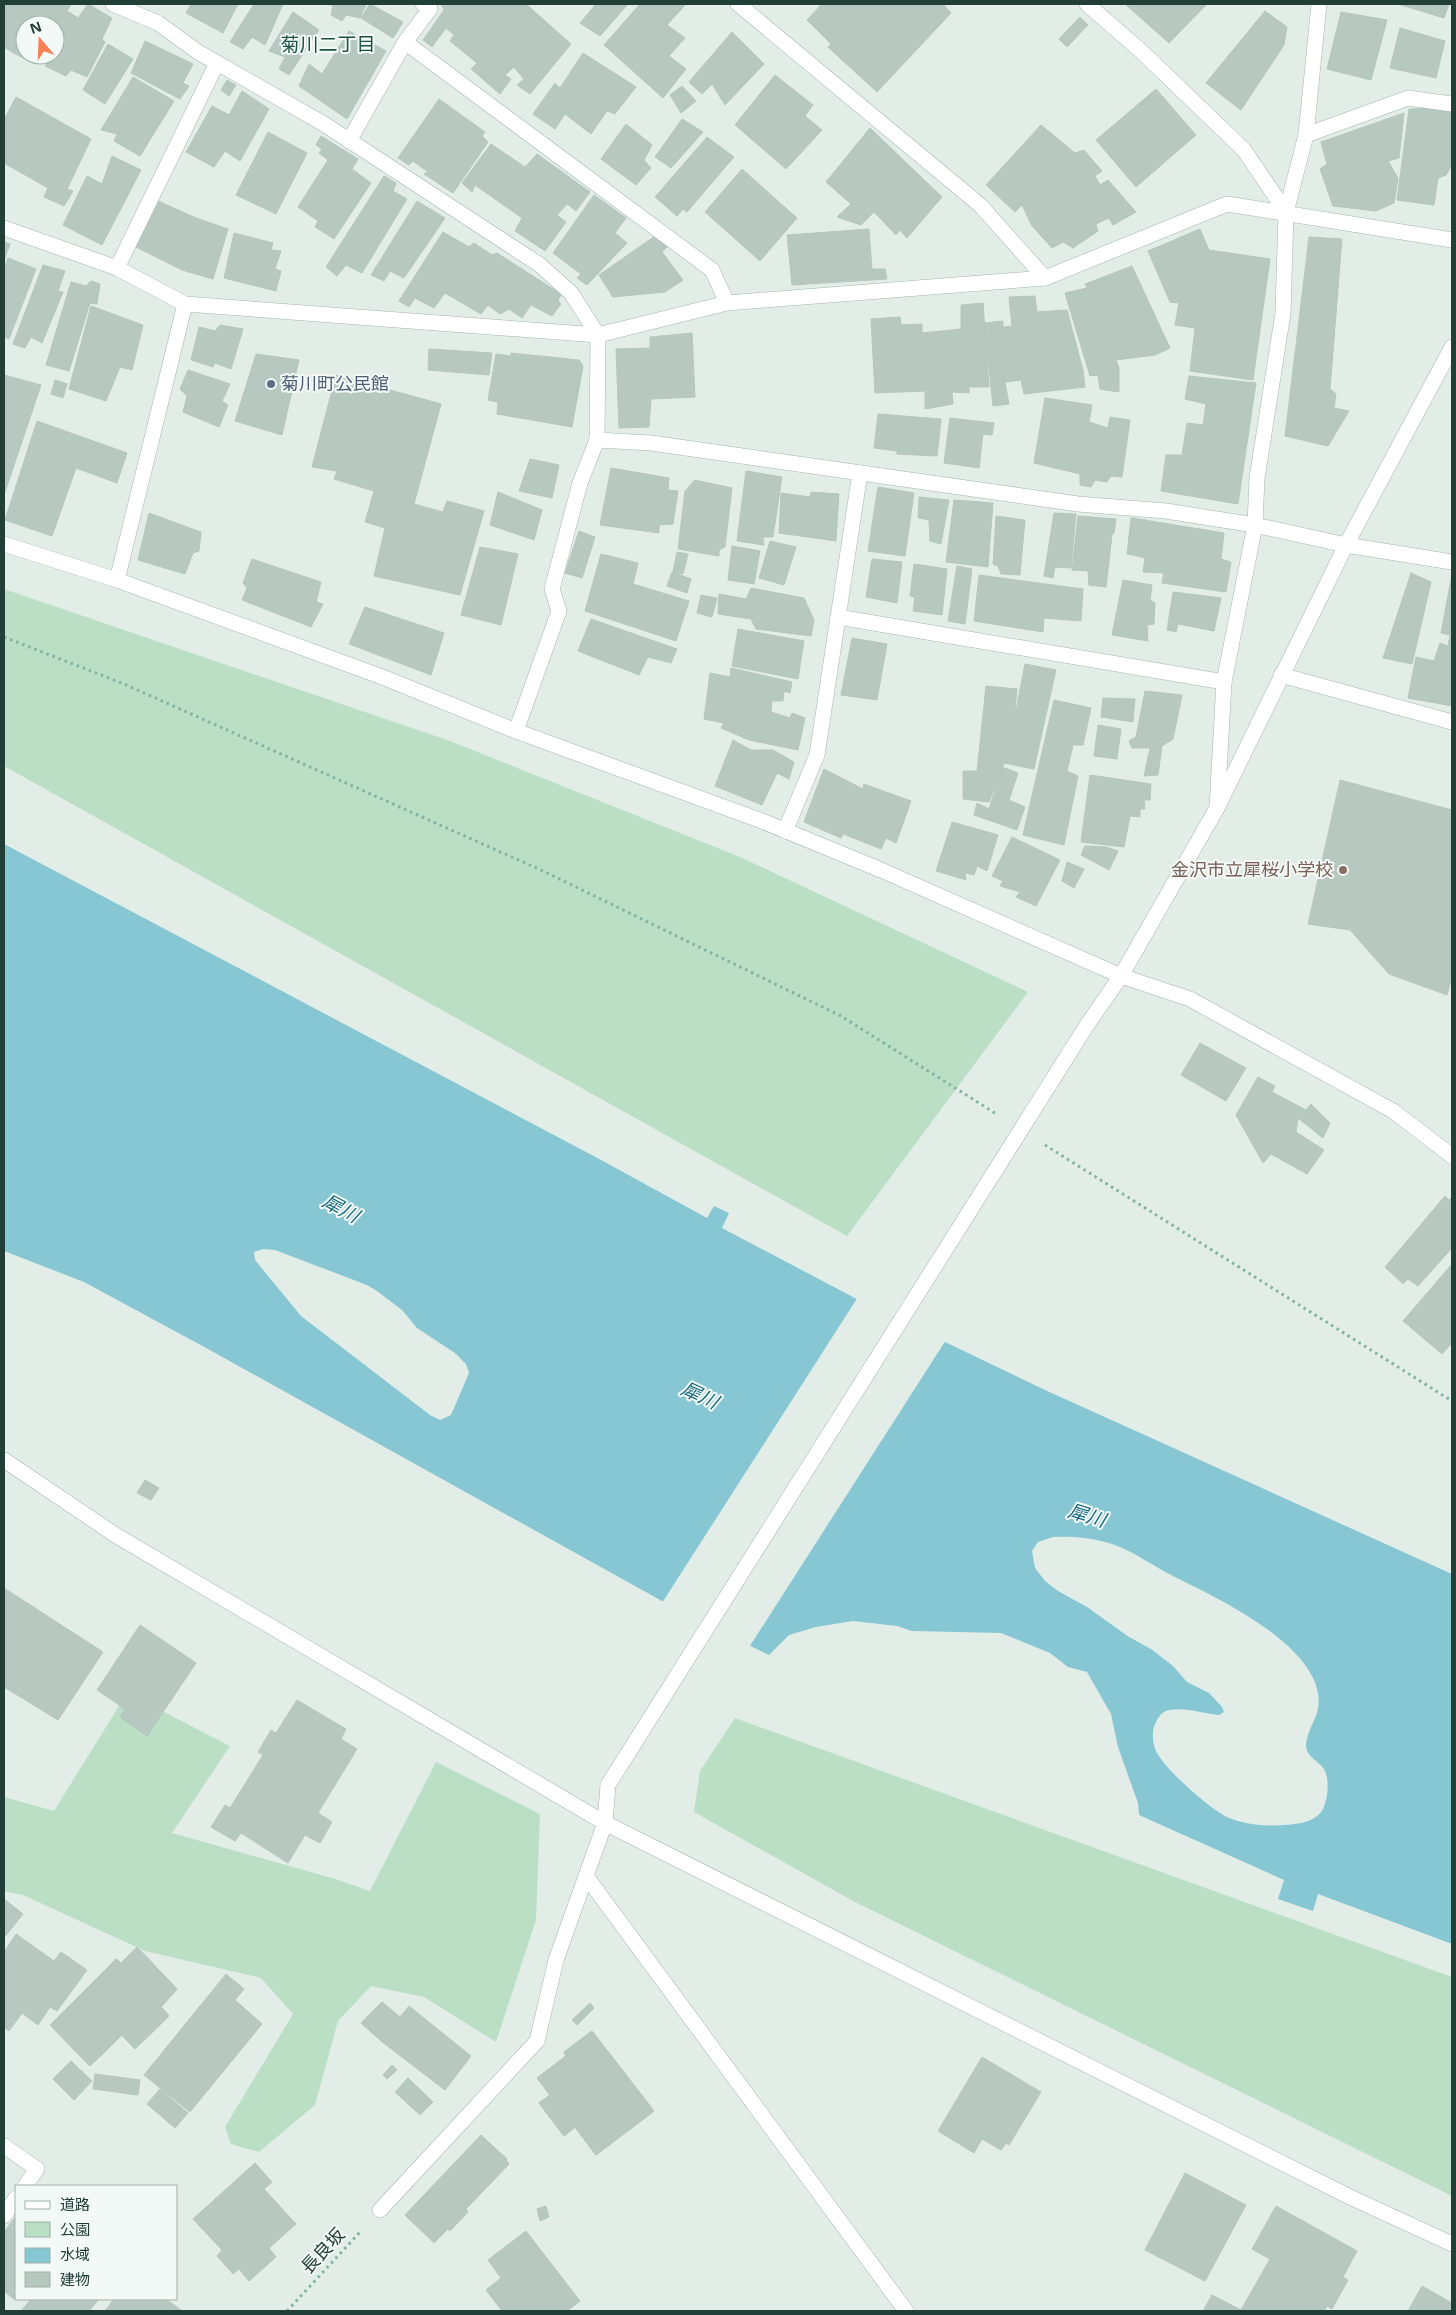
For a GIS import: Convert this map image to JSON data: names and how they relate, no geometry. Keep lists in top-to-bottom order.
{
  "streets": {
    "path": ["長良坂"]
  },
  "districts": ["菊川二丁目"],
  "water": ["犀川"],
  "places": ["菊川町公民館", "金沢市立犀桜小学校"],
  "legend": [
    "道路",
    "公園",
    "水域",
    "建物"
  ],
  "north": "top"
}
